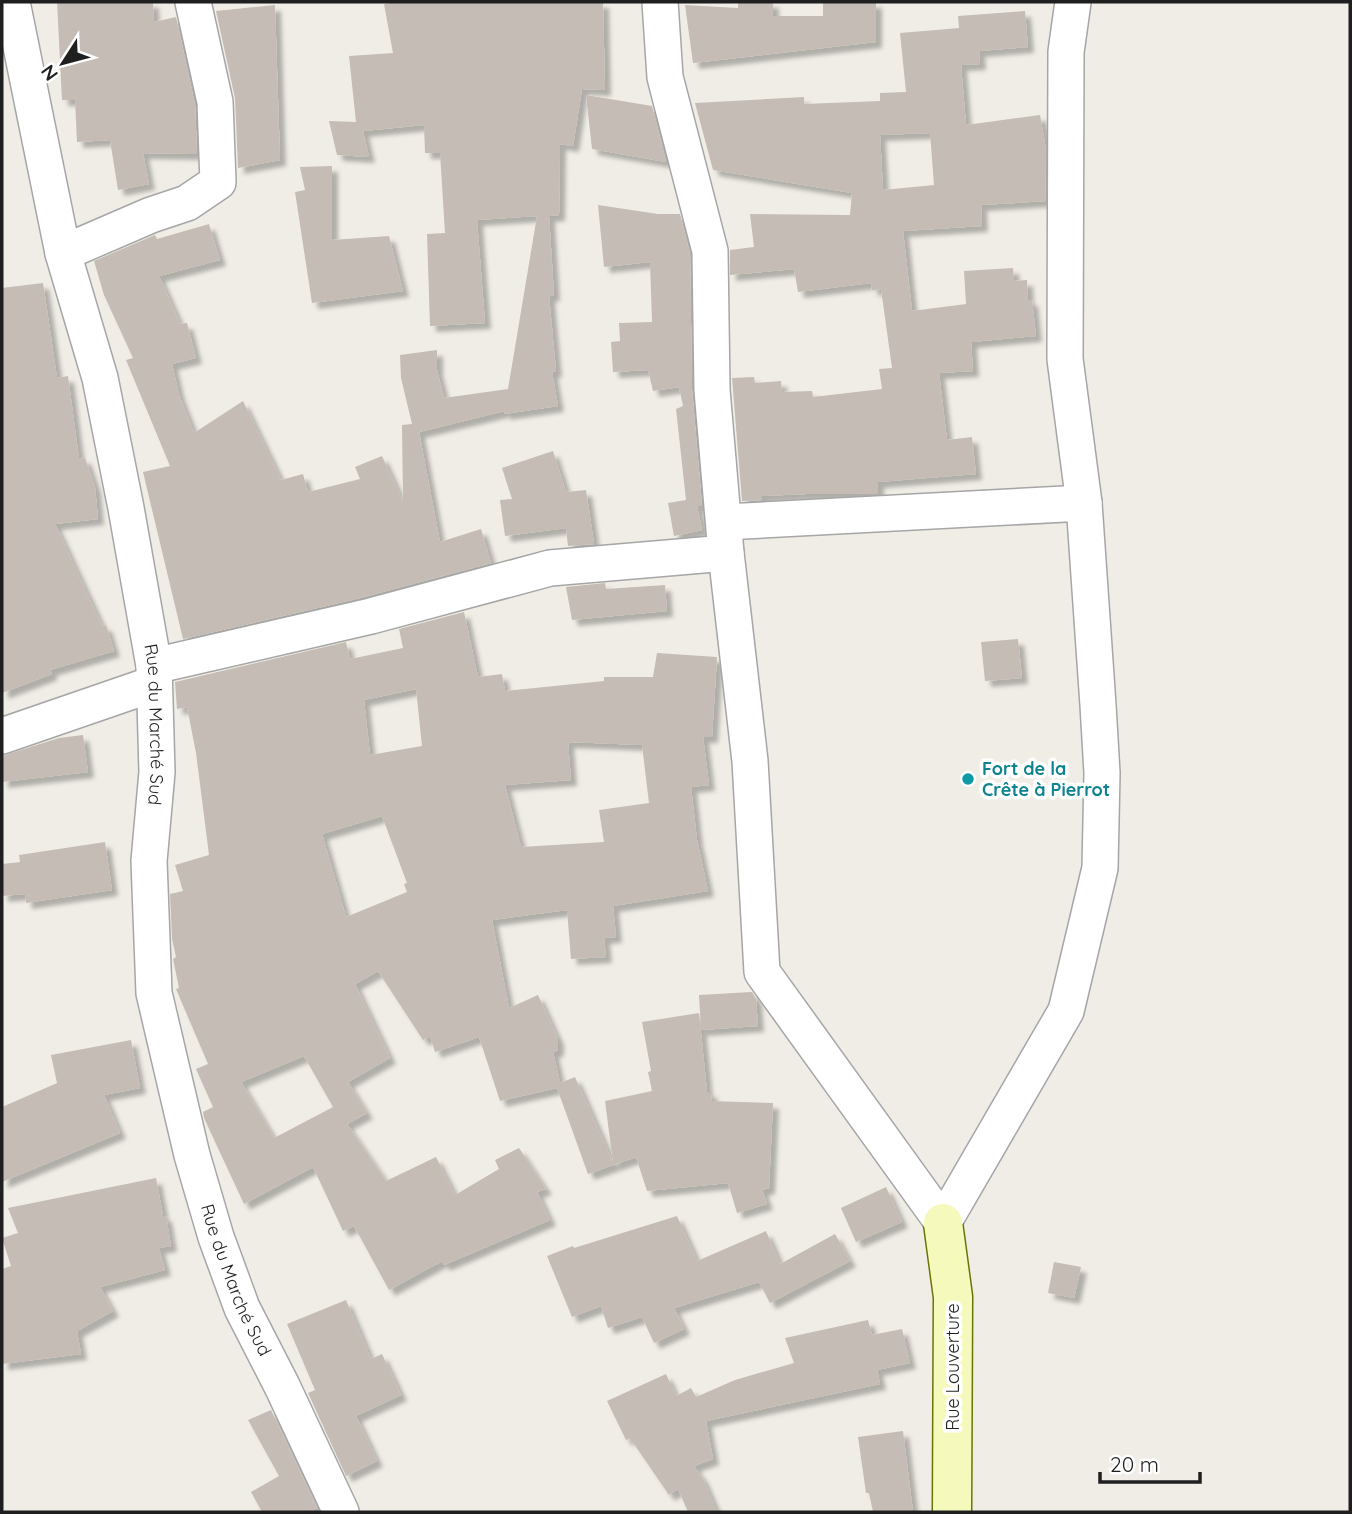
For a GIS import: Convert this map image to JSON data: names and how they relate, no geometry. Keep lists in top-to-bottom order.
{
  "streets": {
    "main road": ["Rue Louverture"],
    "street": ["Rue du Marché Sud"]
  },
  "places": ["Fort de la Crête à Pierrot"],
  "scale_bar": "20 m",
  "north": "bottom left"
}
